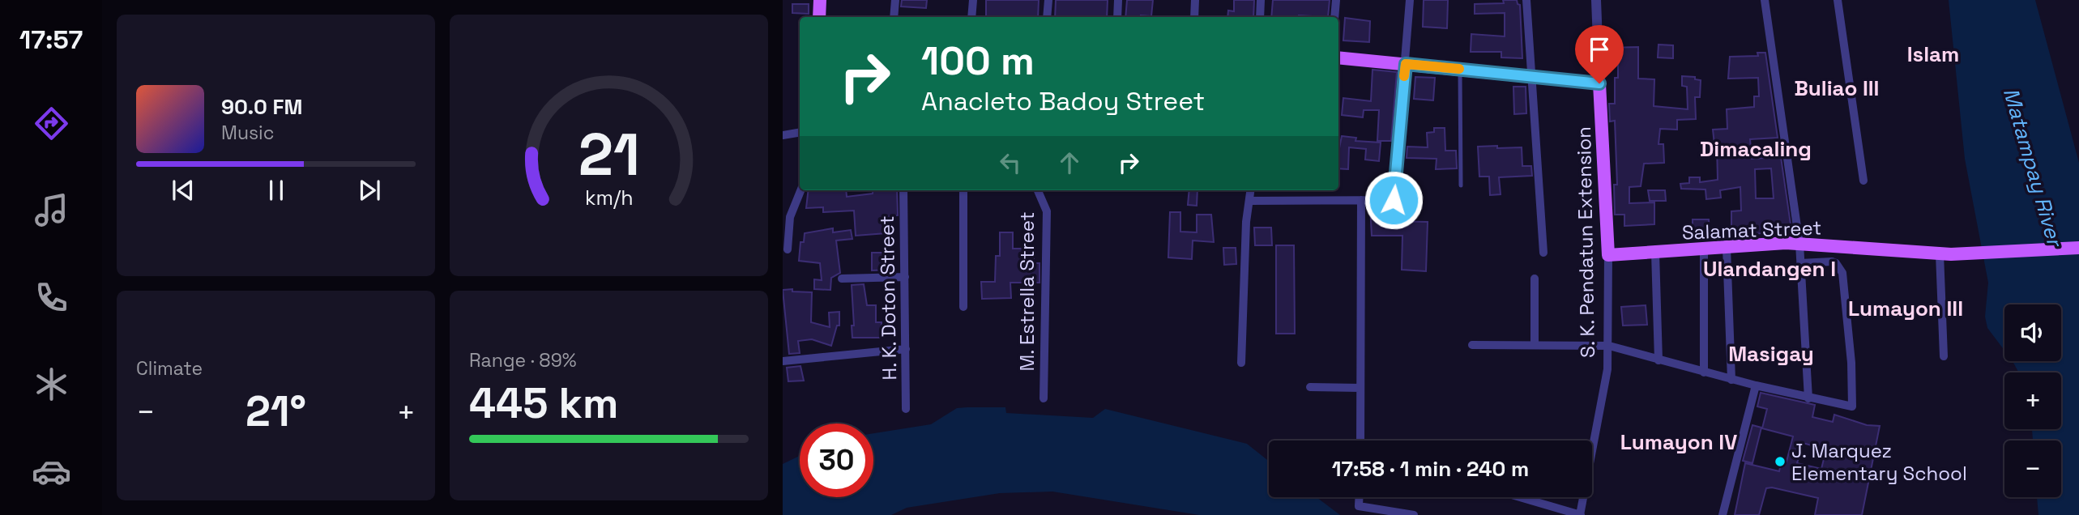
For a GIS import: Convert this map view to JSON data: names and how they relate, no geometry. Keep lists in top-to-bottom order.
{
  "streets": {
    "main road": ["Salamat Street", "S. K. Pendatun Extension"],
    "street": ["M. Estrella Street", "H. K. Doton Street"]
  },
  "crossings": [
    ["Salamat Street", "S. K. Pendatun Extension"]
  ],
  "districts": [
    "Islam",
    "Buliao III",
    "Dimacaling",
    "Ulandangen I",
    "Lumayon III",
    "Masigay",
    "Lumayon IV"
  ],
  "water": ["Matampay River"],
  "places": ["J. Marquez Elementary School"],
  "page": {
    "tabs": "17:57",
    "turn": ["100 m", "Anacleto Badoy Street"],
    "song": ["90.0 FM", "Music"],
    "tile": [
      "Climate",
      ["Range · 89%", "445 km"]
    ],
    "map_buttons": ["+", "−"],
    "heat": ["−", "21°", "+"],
    "limit": "30",
    "trip": "17:58 · 1 min · 240 m",
    "gauge": ["21", "km/h"]
  }
}
